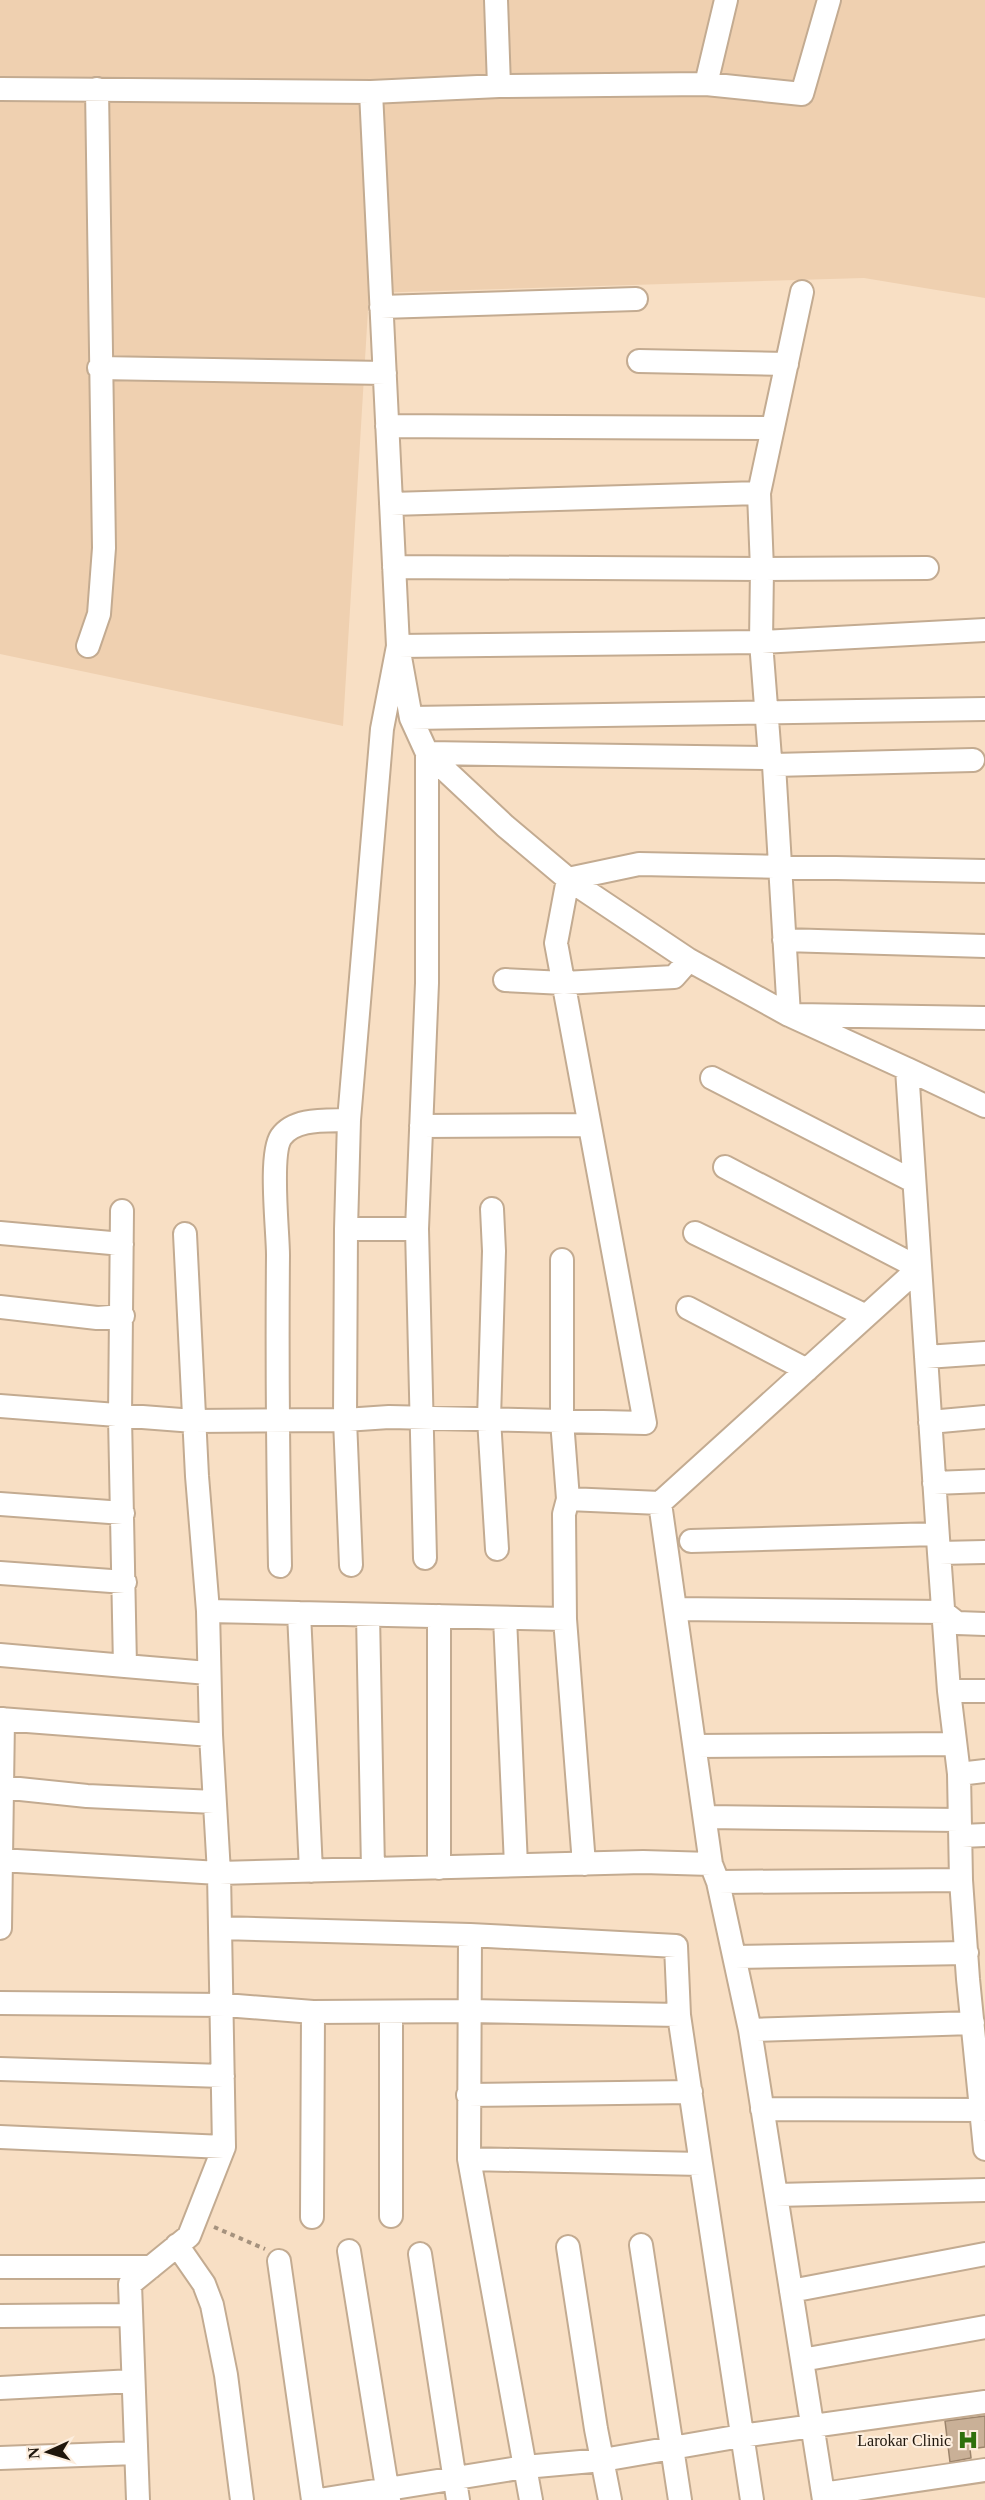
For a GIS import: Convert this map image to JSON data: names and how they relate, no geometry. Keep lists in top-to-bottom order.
{
  "places": {
    "hospital": ["Larokar Clinic"]
  },
  "north": "left"
}
